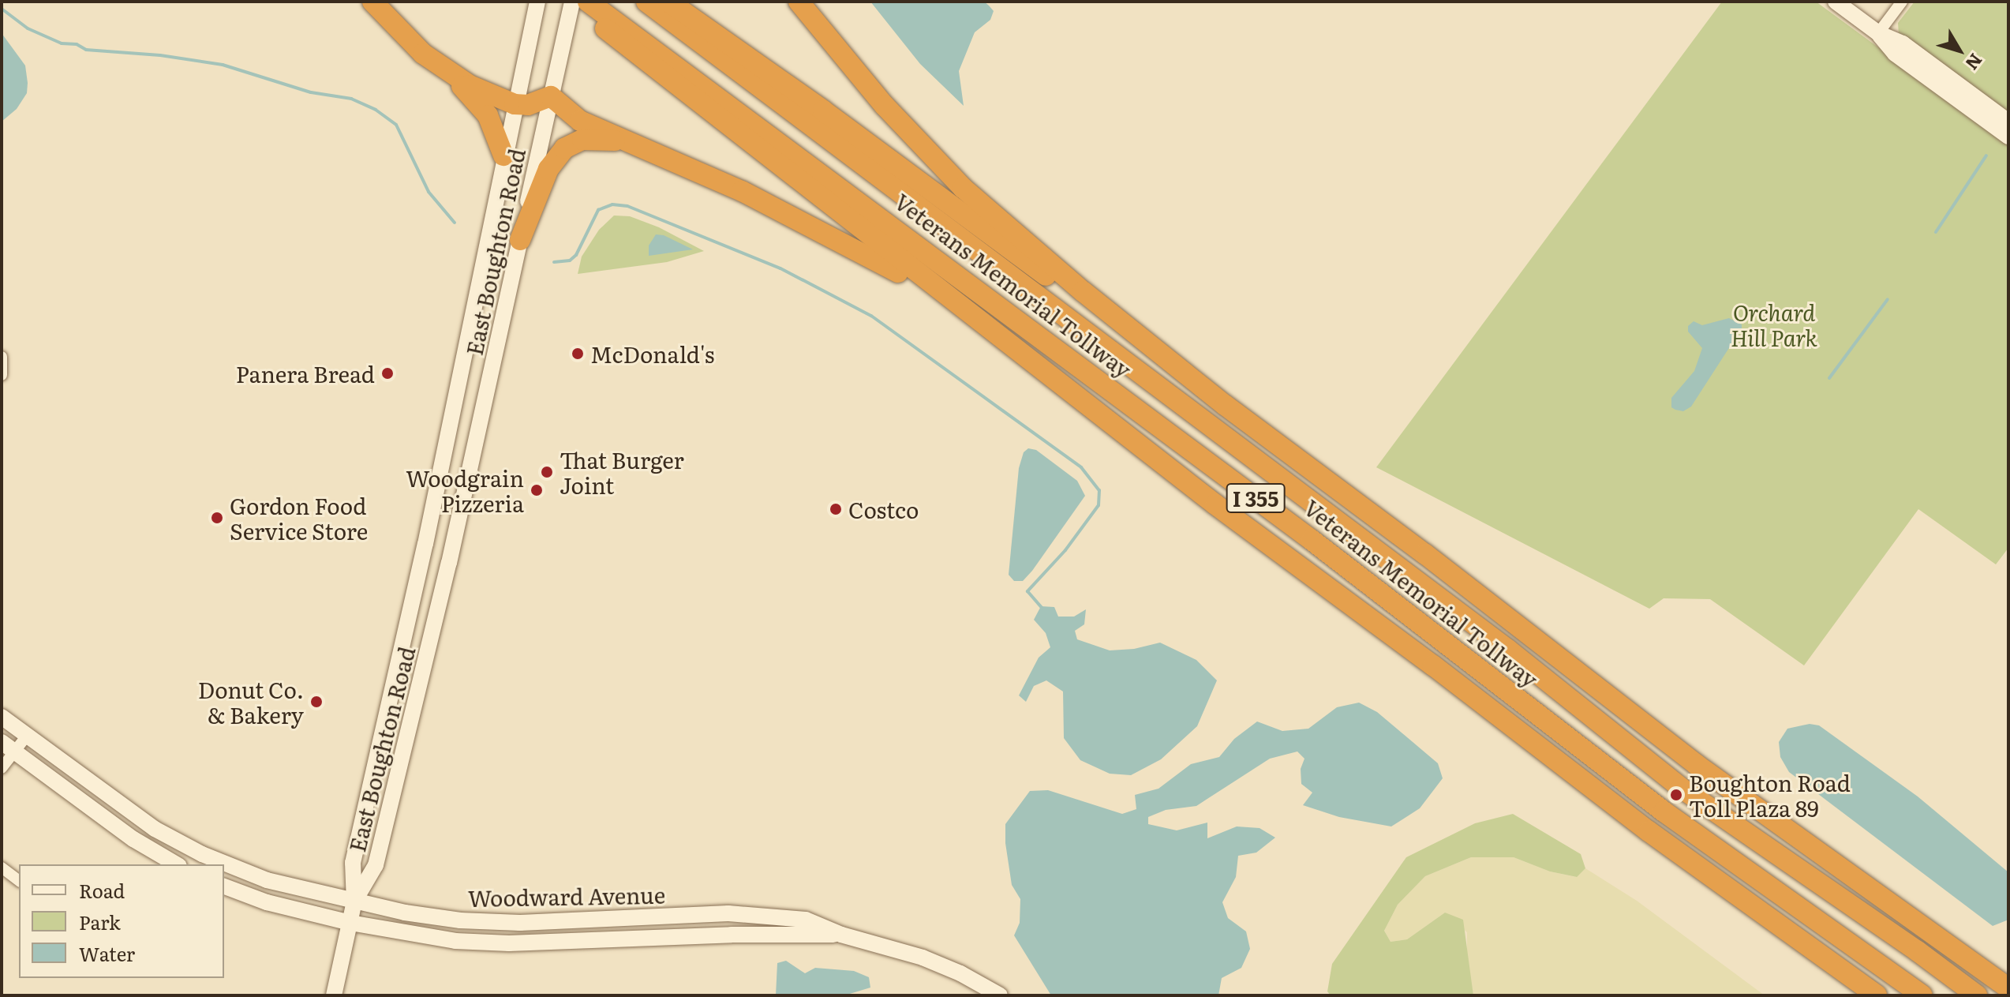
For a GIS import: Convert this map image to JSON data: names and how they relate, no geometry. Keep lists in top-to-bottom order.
{
  "streets": {
    "highway": ["Veterans Memorial Tollway", "I 355"],
    "main road": ["East Boughton Road", "Woodward Avenue"]
  },
  "crossings": [
    ["East Boughton Road", "Woodward Avenue"]
  ],
  "parks": ["Orchard Hill Park"],
  "places": [
    "McDonald's",
    "Panera Bread",
    "That Burger Joint",
    "Woodgrain Pizzeria",
    "Costco",
    "Gordon Food Service Store",
    "Donut Co. & Bakery",
    "Boughton Road Toll Plaza 89"
  ],
  "legend": ["Road", "Park", "Water"],
  "north": "bottom right"
}
